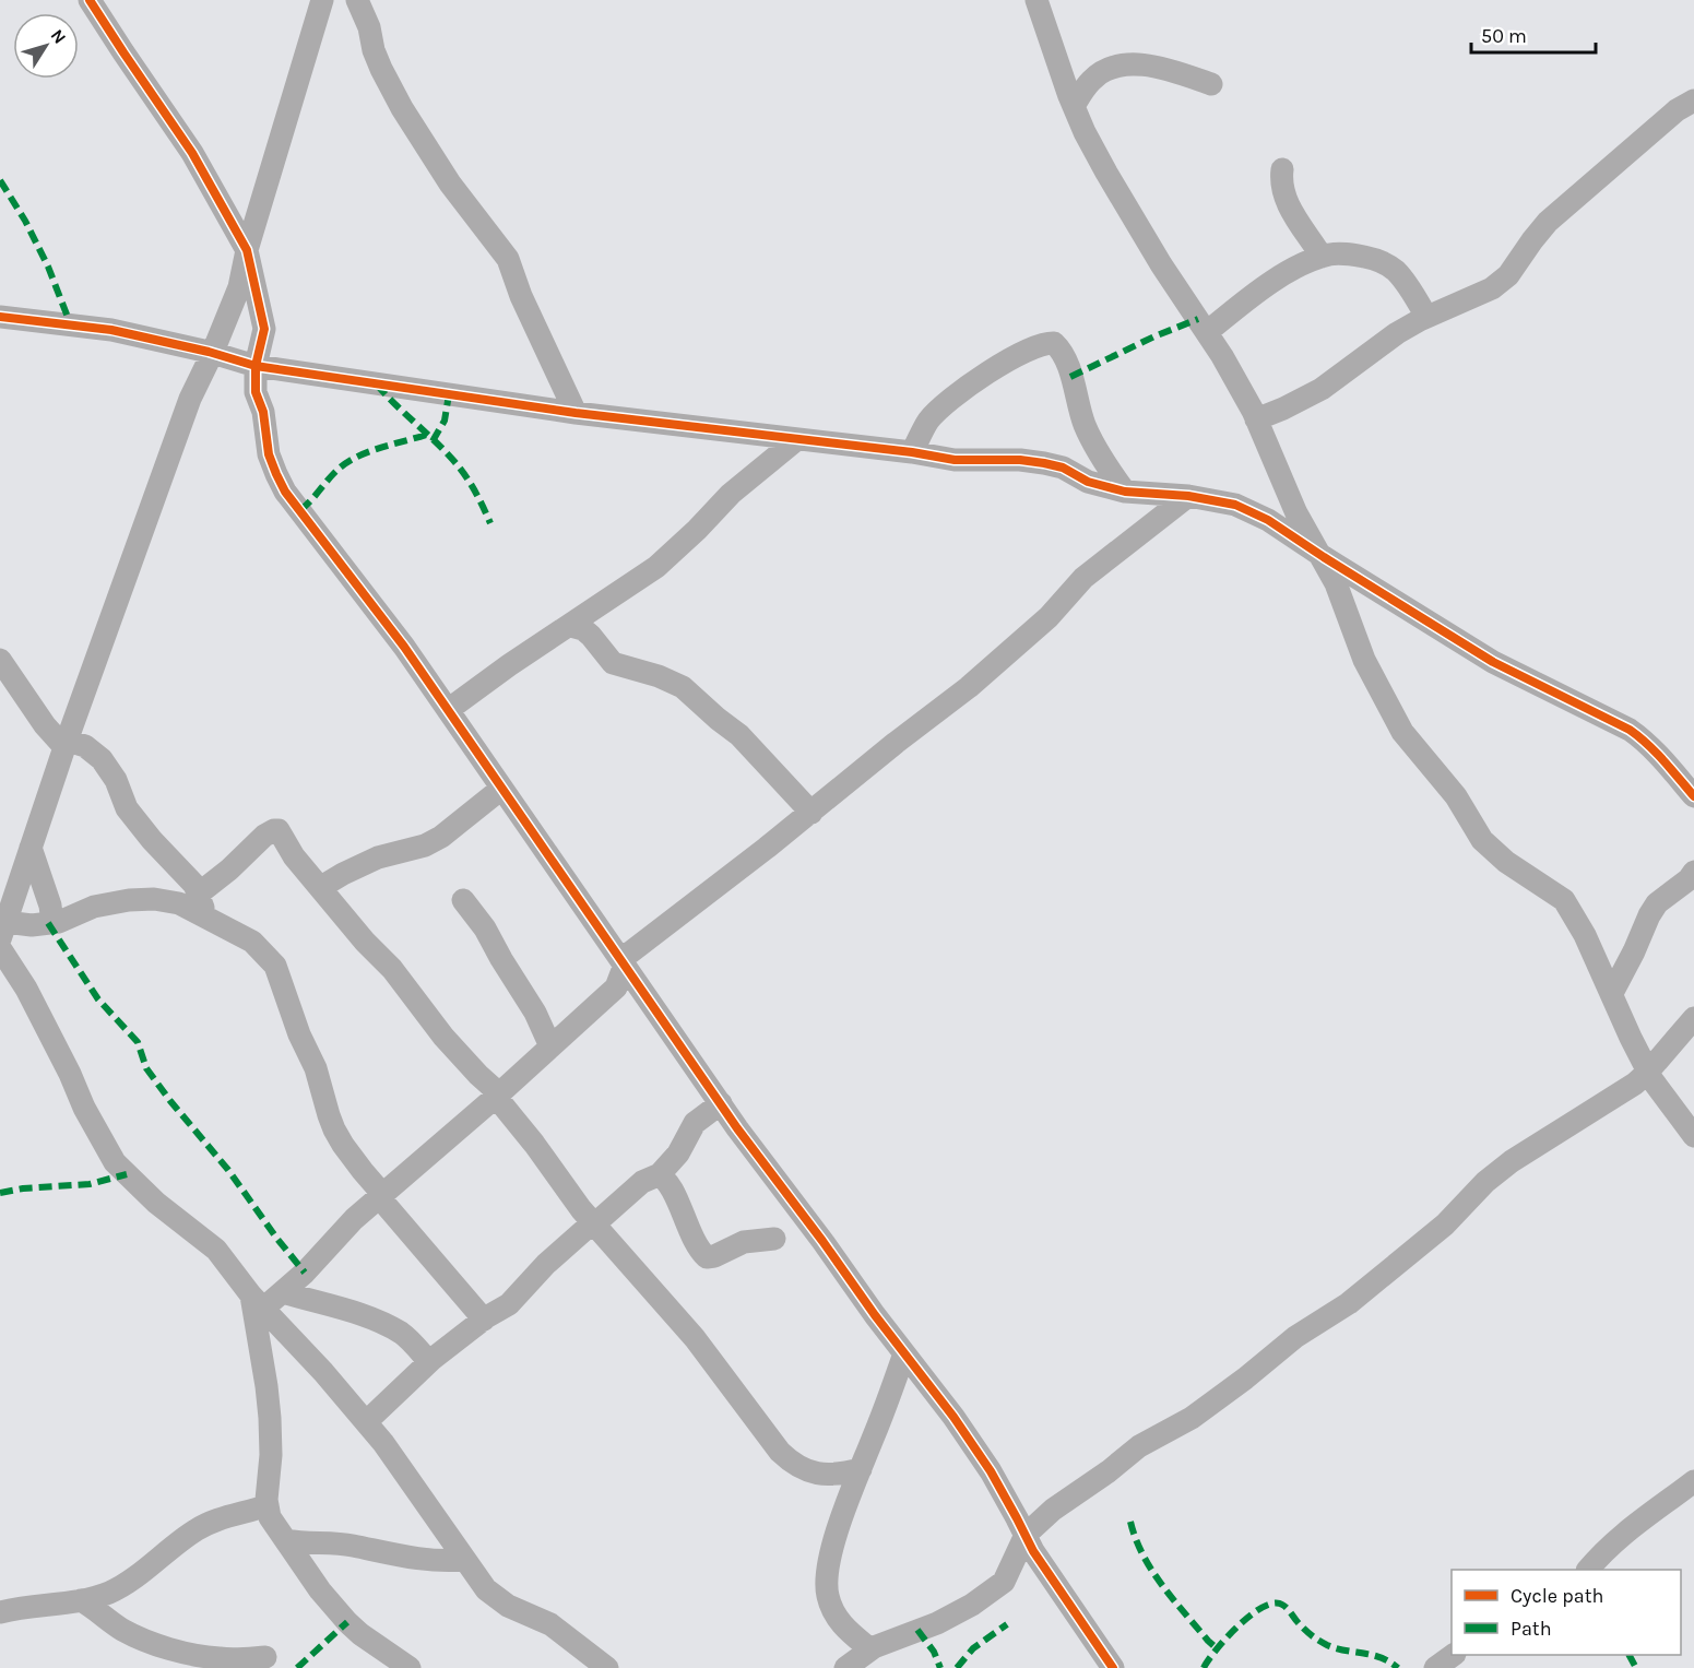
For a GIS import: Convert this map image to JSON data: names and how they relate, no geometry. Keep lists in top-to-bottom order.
{
  "legend": ["Cycle path", "Path"],
  "scale_bar": "50 m",
  "north": "top right"
}
